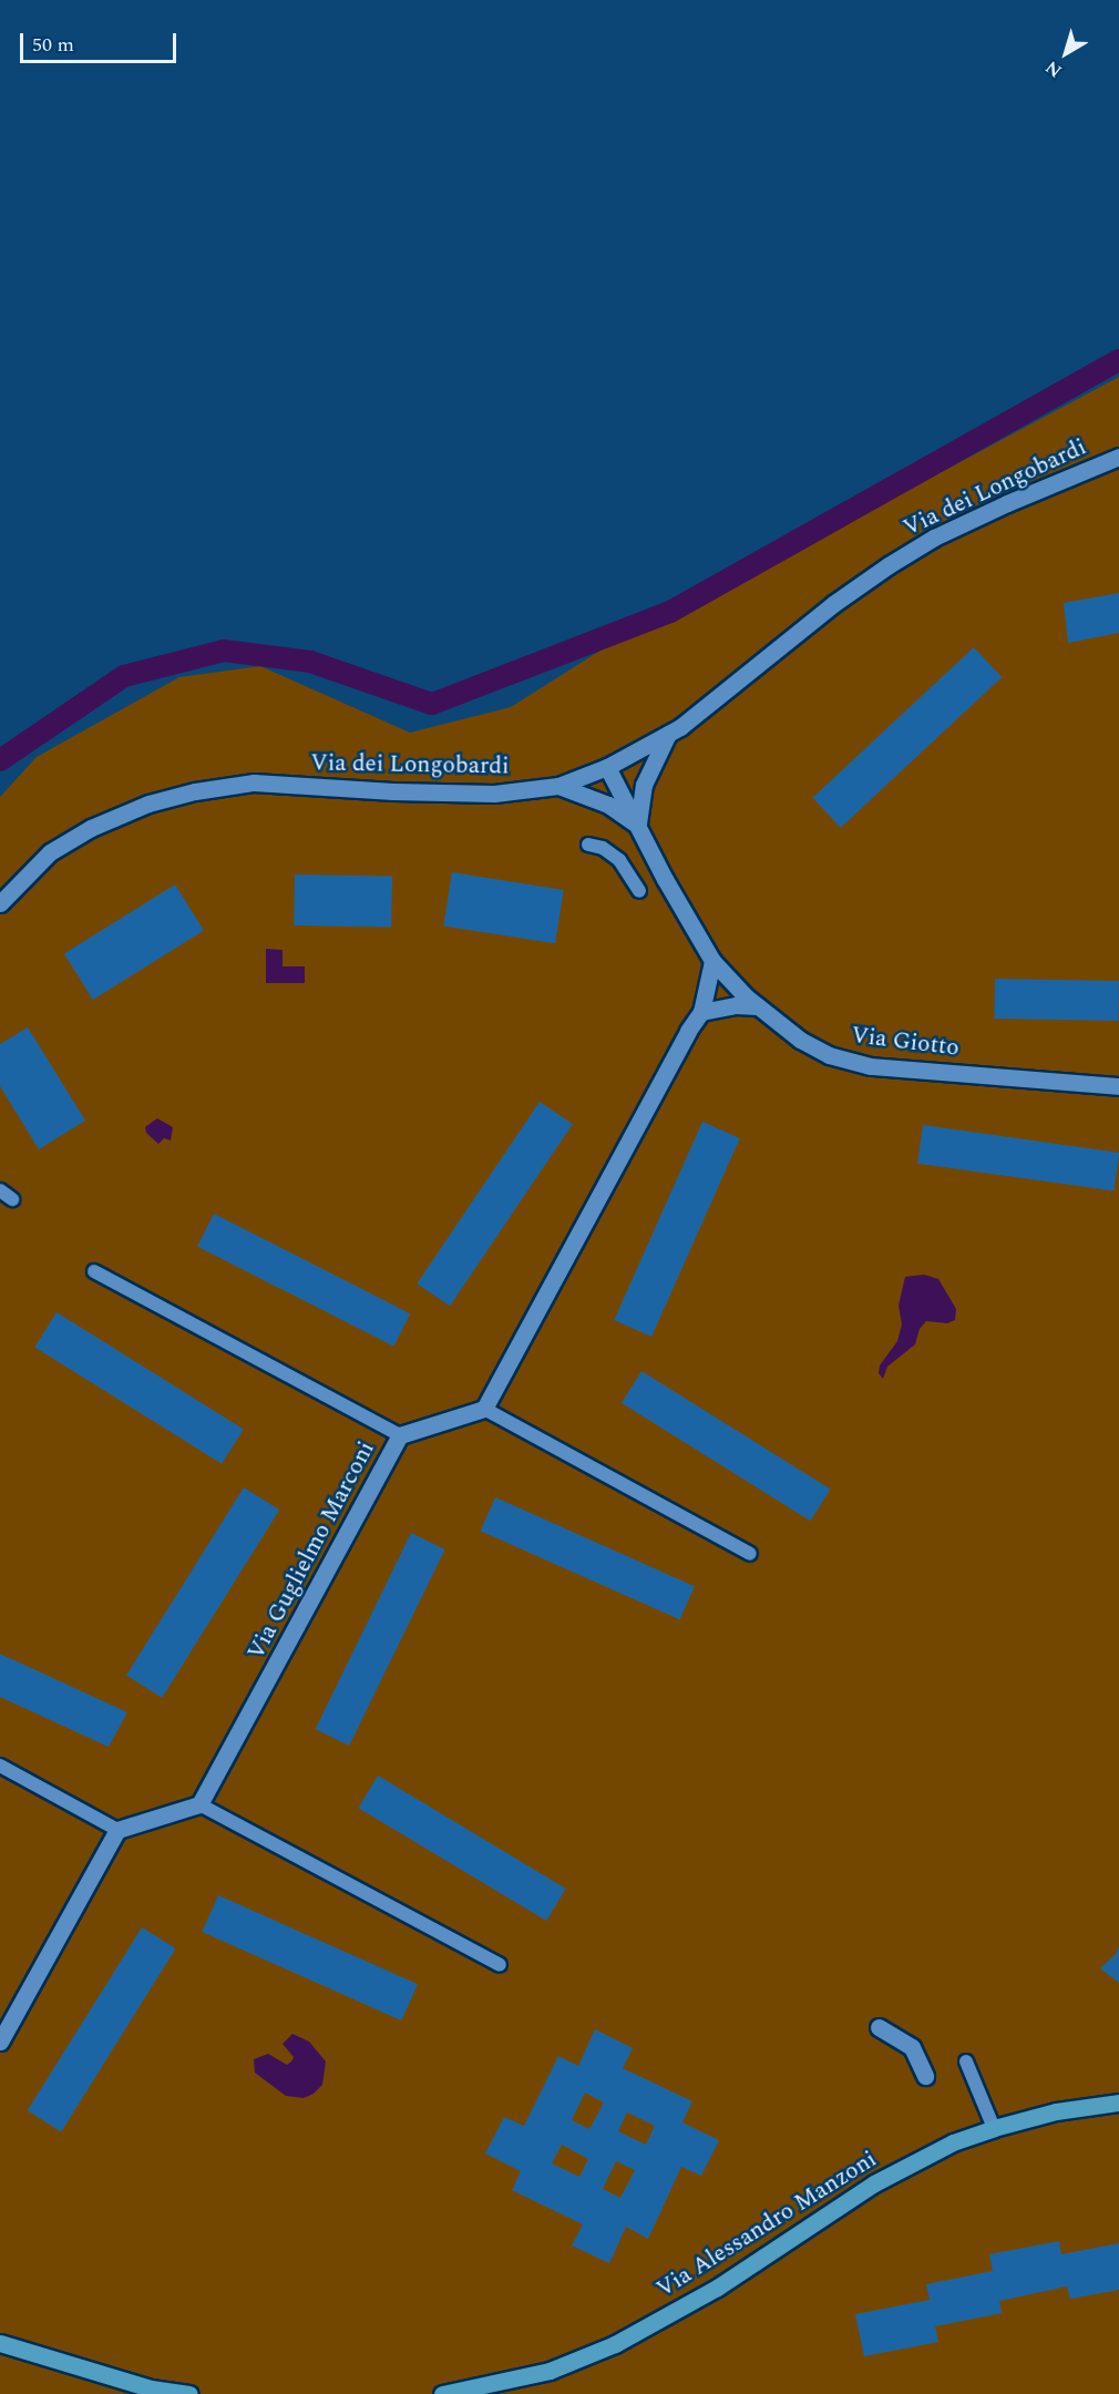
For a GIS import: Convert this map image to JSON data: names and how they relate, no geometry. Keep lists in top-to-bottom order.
{
  "streets": {
    "street": [
      "Via dei Longobardi",
      "Via Giotto",
      "Via Guglielmo Marconi",
      "Via Alessandro Manzoni"
    ]
  },
  "crossings": [
    ["Via dei Longobardi", "Via Giotto"]
  ],
  "scale_bar": "50 m",
  "north": "bottom left"
}
